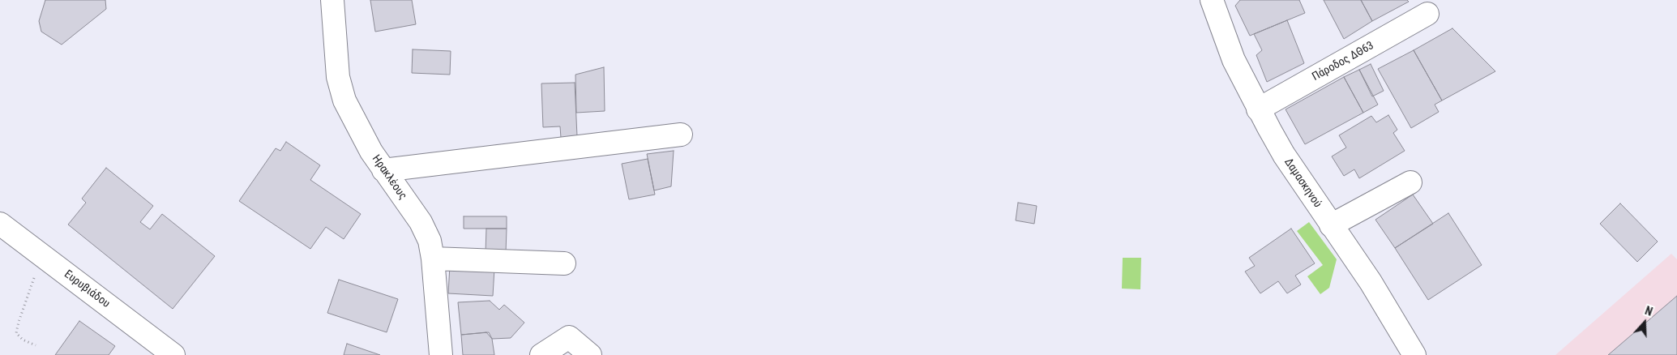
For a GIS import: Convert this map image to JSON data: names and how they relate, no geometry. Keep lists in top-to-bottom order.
{
  "streets": {
    "street": [
      "Πάροδος ΔΘ63",
      "Ηρακλέους",
      "Δαμασκηνού",
      "Ευρυβιάδου"
    ]
  },
  "crossings": [
    ["Πάροδος ΔΘ63", "Δαμασκηνού"]
  ],
  "north": "top"
}
